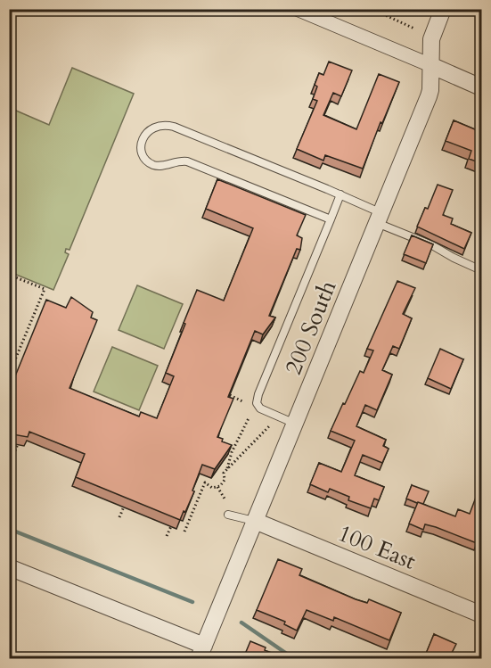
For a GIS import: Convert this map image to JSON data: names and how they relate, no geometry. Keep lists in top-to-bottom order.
{
  "streets": {
    "street": ["200 South", "100 East"]
  },
  "crossings": [
    ["200 South", "100 East"]
  ]
}
